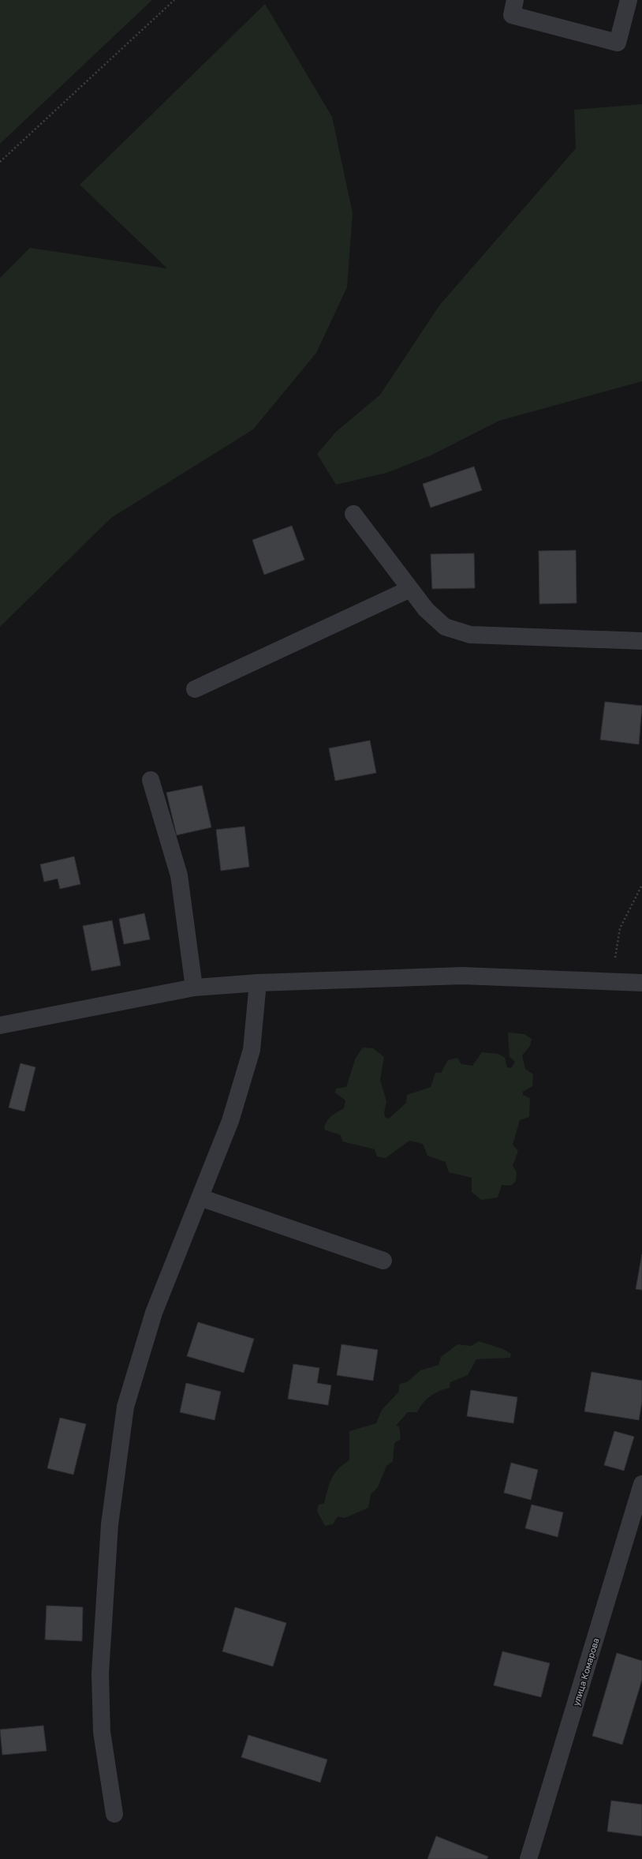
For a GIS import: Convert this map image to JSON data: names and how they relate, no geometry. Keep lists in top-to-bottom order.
{
  "streets": {
    "street": ["улица Комарова"]
  }
}
